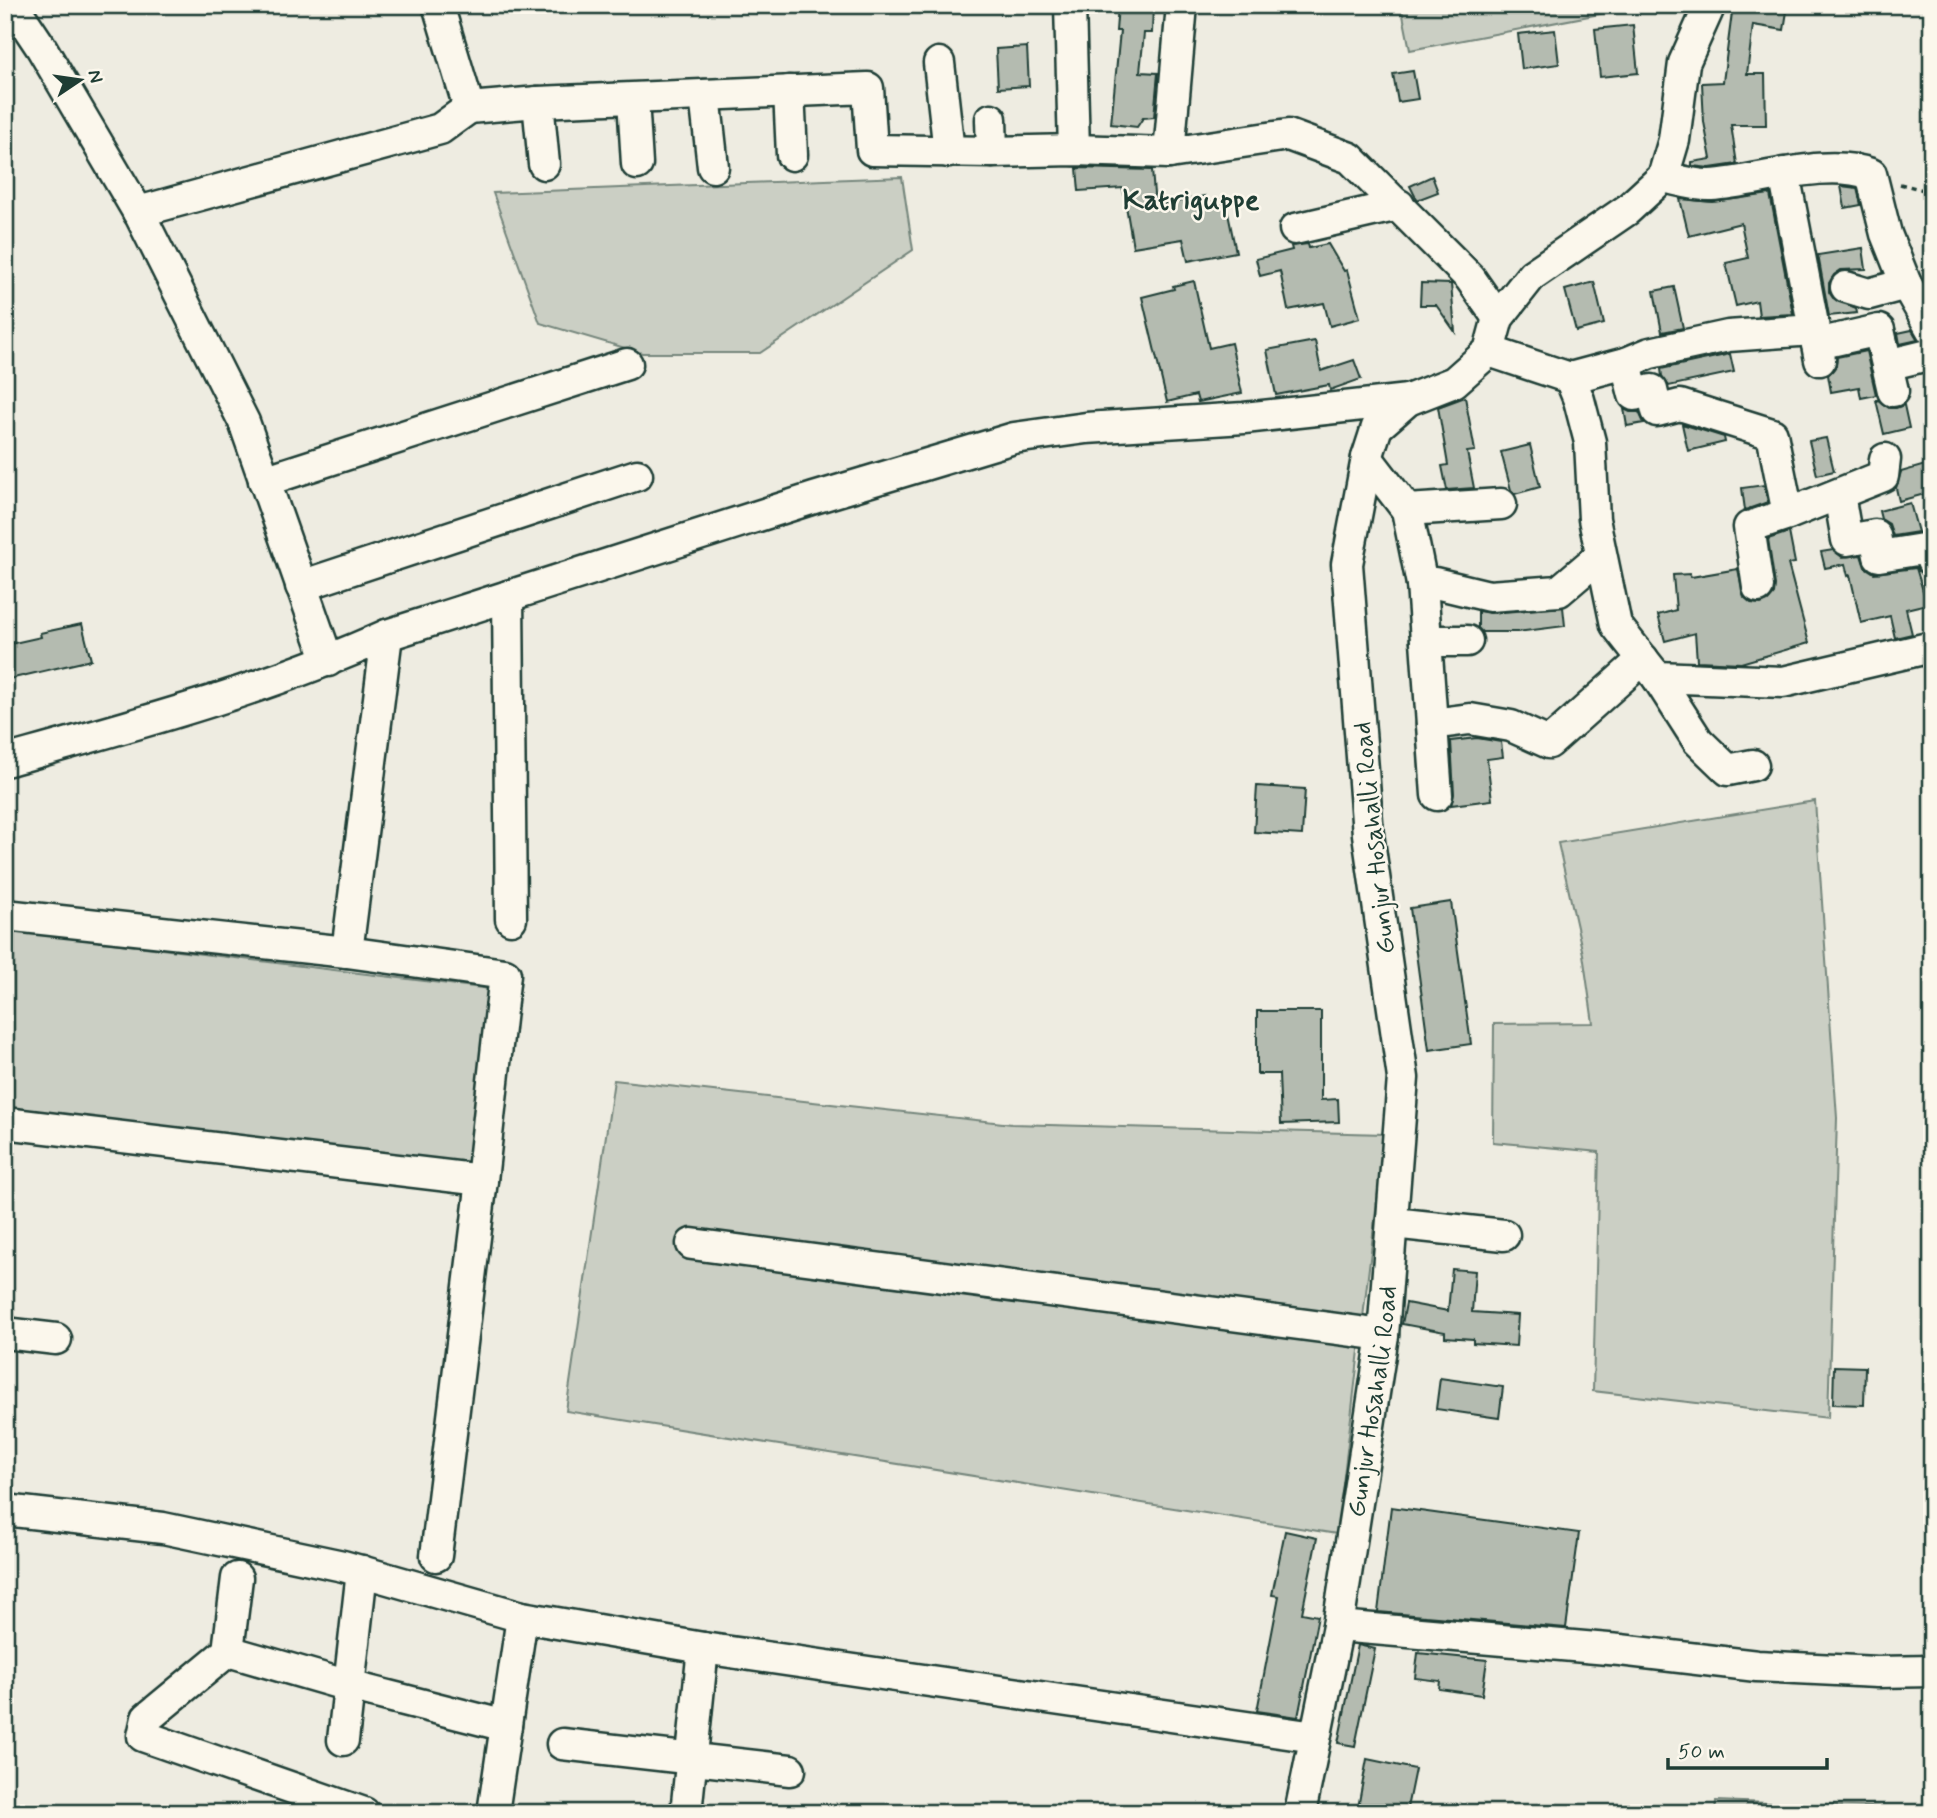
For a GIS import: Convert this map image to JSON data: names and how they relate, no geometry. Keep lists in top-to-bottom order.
{
  "streets": {
    "street": ["Gunjur Hosahalli Road"]
  },
  "districts": ["Katriguppe"],
  "scale_bar": "50 m",
  "north": "right"
}
